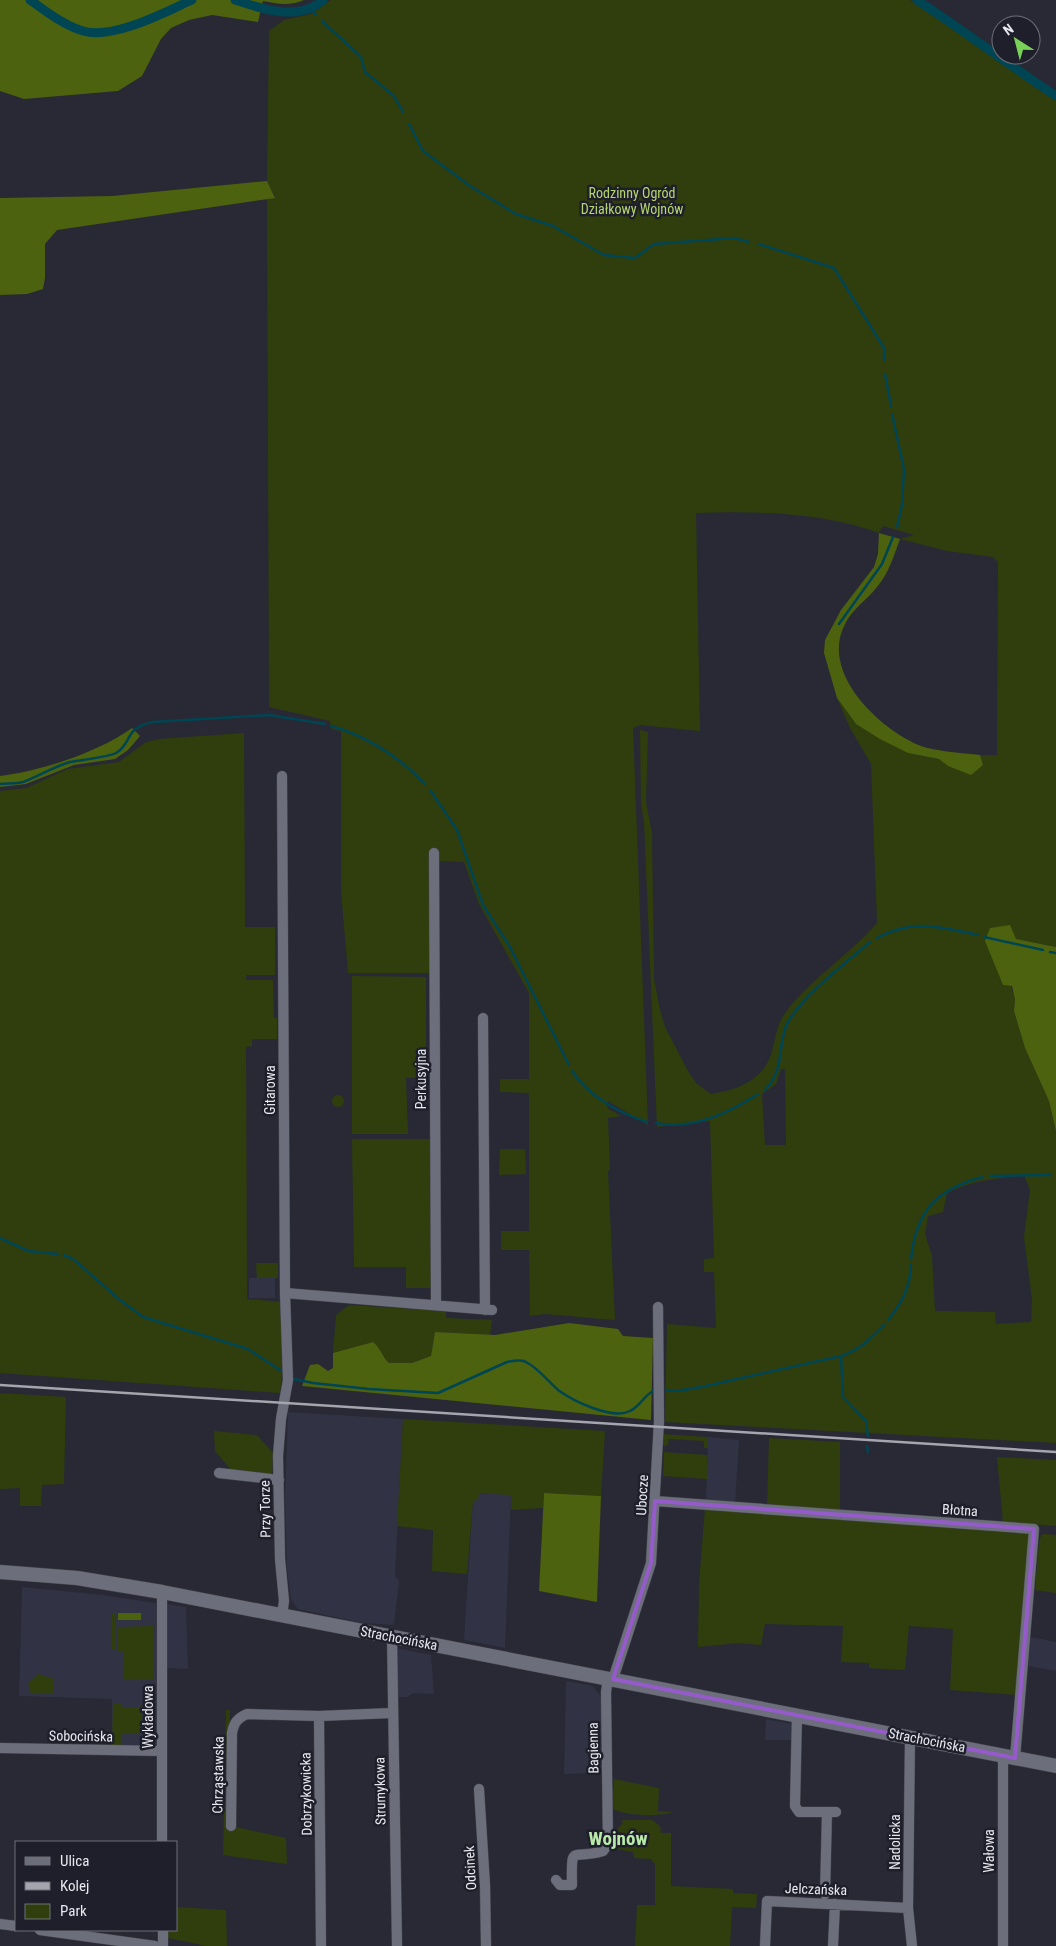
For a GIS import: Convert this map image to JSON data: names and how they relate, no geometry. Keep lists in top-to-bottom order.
{
  "streets": {
    "main road": ["Strachocińska"],
    "street": [
      "Perkusyjna",
      "Gitarowa",
      "Ubocze",
      "Przy Torze",
      "Błotna",
      "Wykładowa",
      "Sobocińska",
      "Bagienna",
      "Chrząstawska",
      "Strumykowa",
      "Dobrzykowicka",
      "Nadolicka",
      "Wałowa",
      "Odcinek",
      "Jelczańska"
    ]
  },
  "crossings": [
    ["Gitarowa", "Przy Torze"],
    ["Ubocze", "Błotna"],
    ["Ubocze", "Strachocińska"],
    ["Ubocze", "Bagienna"],
    ["Przy Torze", "Strachocińska"],
    ["Błotna", "Strachocińska"],
    ["Błotna", "Wałowa"],
    ["Strachocińska", "Wykładowa"],
    ["Strachocińska", "Bagienna"],
    ["Strachocińska", "Strumykowa"],
    ["Strachocińska", "Nadolicka"],
    ["Strachocińska", "Wałowa"],
    ["Wykładowa", "Sobocińska"],
    ["Chrząstawska", "Dobrzykowicka"],
    ["Nadolicka", "Jelczańska"]
  ],
  "districts": ["Wojnów"],
  "parks": ["Rodzinny Ogród Działkowy Wojnów"],
  "legend": ["Ulica", "Kolej", "Park"],
  "north": "top left"
}
